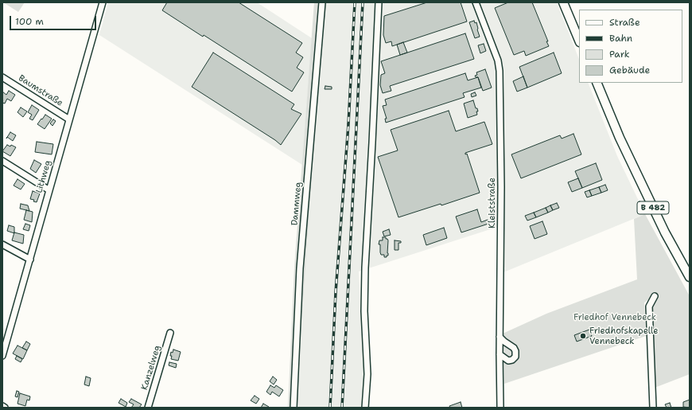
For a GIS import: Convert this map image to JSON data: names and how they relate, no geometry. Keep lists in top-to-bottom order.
{
  "streets": {
    "main road": ["B 482"],
    "street": [
      "Baumstraße",
      "Lithweg",
      "Kleiststraße",
      "Dammweg",
      "Kanzelweg"
    ]
  },
  "crossings": [
    ["Baumstraße", "Lithweg"]
  ],
  "parks": ["Friedhof Vennebeck"],
  "places": ["Friedhofskapelle Vennebeck"],
  "legend": [
    "Straße",
    "Bahn",
    "Park",
    "Gebäude"
  ],
  "scale_bar": "100 m"
}
